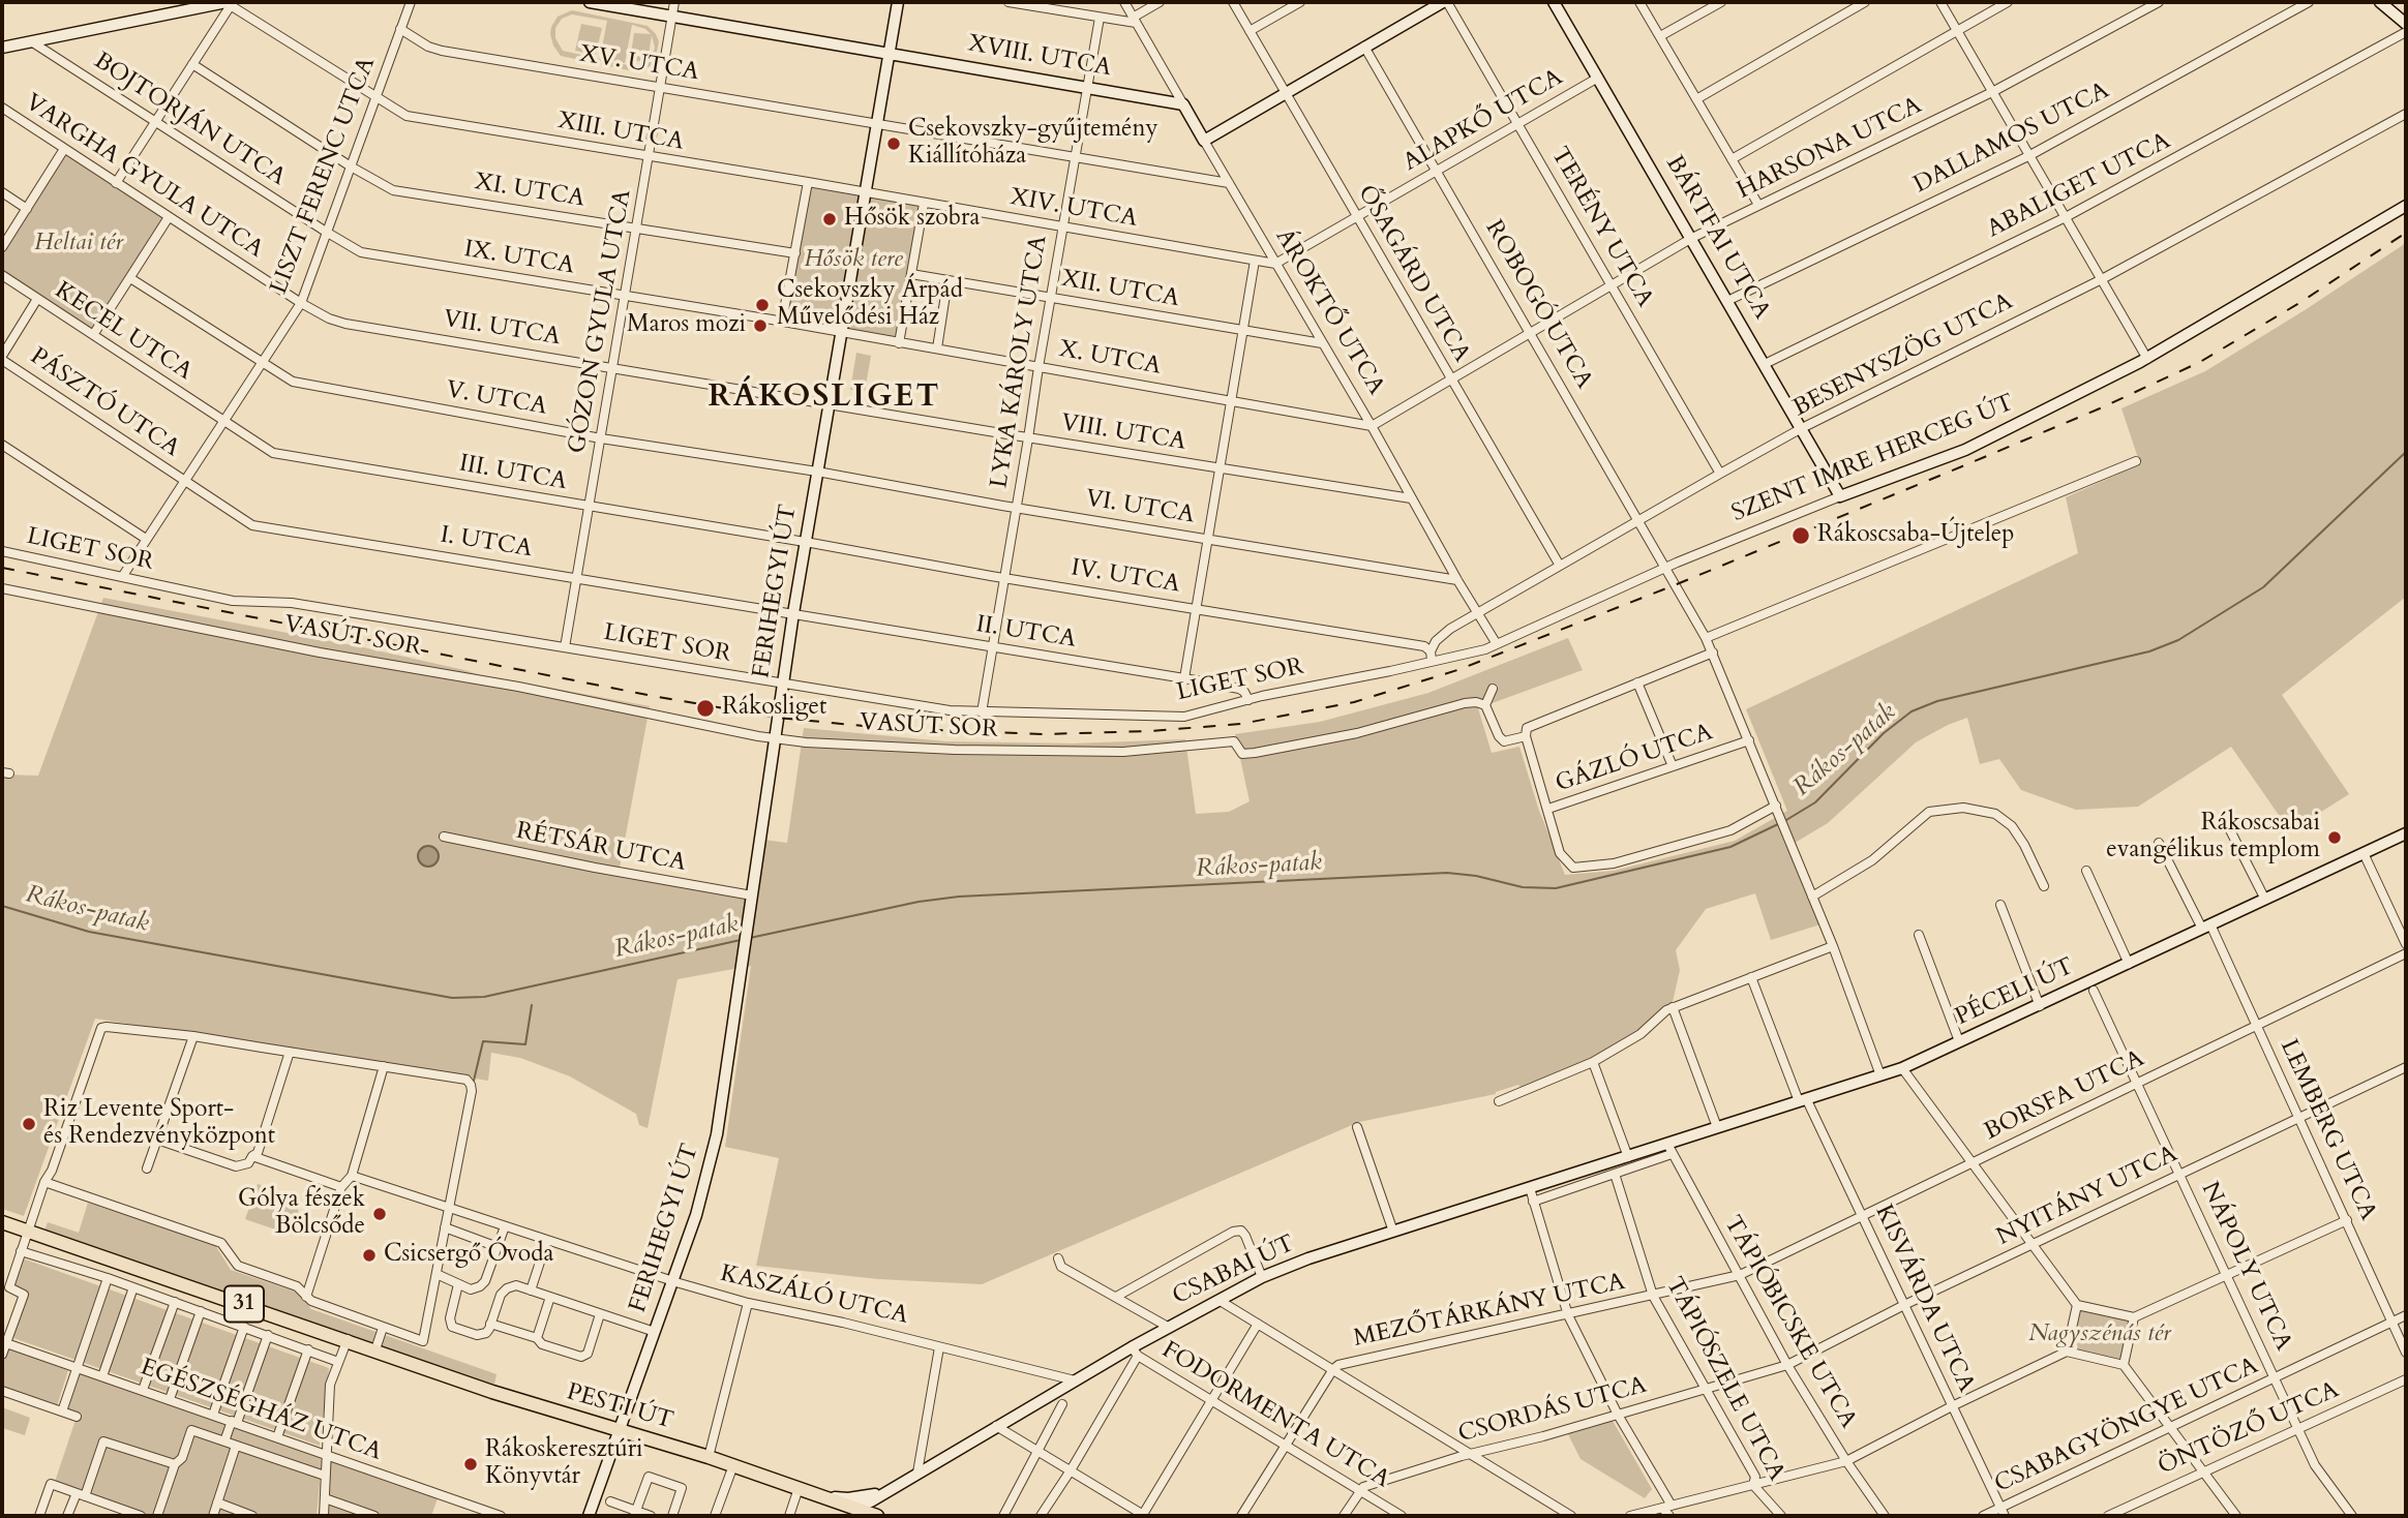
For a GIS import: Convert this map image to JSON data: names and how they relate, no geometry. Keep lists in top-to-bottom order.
{
  "streets": {
    "main road": ["31", "PESTI ÚT"],
    "street": [
      "XVIII. UTCA",
      "XV. UTCA",
      "BOJTORJÁN UTCA",
      "ALAPKŐ UTCA",
      "XIII. UTCA",
      "DALLAMOS UTCA",
      "HARSONA UTCA",
      "LISZT FERENC UTCA",
      "VARGHA GYULA UTCA",
      "ABALIGET UTCA",
      "XI. UTCA",
      "XIV. UTCA",
      "TERÉNY UTCA",
      "BÁRTFAI UTCA",
      "IX. UTCA",
      "ŐSAGÁRD UTCA",
      "XII. UTCA",
      "ROBOGÓ UTCA",
      "ÁROKTŐ UTCA",
      "GÓZON GYULA UTCA",
      "VII. UTCA",
      "KECEL UTCA",
      "BESENYSZÖG UTCA",
      "X. UTCA",
      "LYKA KÁROLY UTCA",
      "V. UTCA",
      "PÁSZTÓ UTCA",
      "VIII. UTCA",
      "SZENT IMRE HERCEG ÚT",
      "III. UTCA",
      "VI. UTCA",
      "I. UTCA",
      "LIGET SOR",
      "IV. UTCA",
      "FERIHEGYI ÚT",
      "II. UTCA",
      "VASÚT SOR",
      "GÁZLÓ UTCA",
      "RÉTSÁR UTCA",
      "PÉCELI ÚT",
      "BORSFA UTCA",
      "LEMBERG UTCA",
      "NYITÁNY UTCA",
      "NÁPOLY UTCA",
      "CSABAI ÚT",
      "KASZÁLÓ UTCA",
      "KISVÁRDA UTCA",
      "MEZŐTÁRKÁNY UTCA",
      "TÁPIÓBICSKE UTCA",
      "TÁPIÓSZELE UTCA",
      "EGÉSZSÉGHÁZ UTCA",
      "CSORDÁS UTCA",
      "FODORMENTA UTCA",
      "CSABAGYÖNGYE UTCA",
      "ÖNTÖZŐ UTCA"
    ]
  },
  "crossings": [
    ["XVIII. UTCA", "ÁROKTŐ UTCA"],
    ["XVIII. UTCA", "GÓZON GYULA UTCA"],
    ["XVIII. UTCA", "LYKA KÁROLY UTCA"],
    ["XVIII. UTCA", "FERIHEGYI ÚT"],
    ["XV. UTCA", "LISZT FERENC UTCA"],
    ["XV. UTCA", "ÁROKTŐ UTCA"],
    ["XV. UTCA", "GÓZON GYULA UTCA"],
    ["XV. UTCA", "LYKA KÁROLY UTCA"],
    ["XV. UTCA", "FERIHEGYI ÚT"],
    ["BOJTORJÁN UTCA", "LISZT FERENC UTCA"],
    ["BOJTORJÁN UTCA", "IX. UTCA"],
    ["ALAPKŐ UTCA", "XIV. UTCA"],
    ["ALAPKŐ UTCA", "TERÉNY UTCA"],
    ["ALAPKŐ UTCA", "BÁRTFAI UTCA"],
    ["ALAPKŐ UTCA", "ŐSAGÁRD UTCA"],
    ["ALAPKŐ UTCA", "ROBOGÓ UTCA"],
    ["ALAPKŐ UTCA", "ÁROKTŐ UTCA"],
    ["XIII. UTCA", "LISZT FERENC UTCA"],
    ["XIII. UTCA", "XIV. UTCA"],
    ["XIII. UTCA", "GÓZON GYULA UTCA"],
    ["XIII. UTCA", "FERIHEGYI ÚT"],
    ["DALLAMOS UTCA", "BÁRTFAI UTCA"],
    ["HARSONA UTCA", "TERÉNY UTCA"],
    ["HARSONA UTCA", "BÁRTFAI UTCA"],
    ["HARSONA UTCA", "ŐSAGÁRD UTCA"],
    ["HARSONA UTCA", "ROBOGÓ UTCA"],
    ["HARSONA UTCA", "ÁROKTŐ UTCA"],
    ["HARSONA UTCA", "X. UTCA"],
    ["LISZT FERENC UTCA", "VARGHA GYULA UTCA"],
    ["LISZT FERENC UTCA", "XI. UTCA"],
    ["LISZT FERENC UTCA", "IX. UTCA"],
    ["LISZT FERENC UTCA", "VII. UTCA"],
    ["LISZT FERENC UTCA", "KECEL UTCA"],
    ["LISZT FERENC UTCA", "V. UTCA"],
    ["LISZT FERENC UTCA", "PÁSZTÓ UTCA"],
    ["LISZT FERENC UTCA", "III. UTCA"],
    ["LISZT FERENC UTCA", "I. UTCA"],
    ["LISZT FERENC UTCA", "LIGET SOR"],
    ["VARGHA GYULA UTCA", "VII. UTCA"],
    ["ABALIGET UTCA", "BÁRTFAI UTCA"],
    ["XI. UTCA", "GÓZON GYULA UTCA"],
    ["XIV. UTCA", "ÁROKTŐ UTCA"],
    ["XIV. UTCA", "LYKA KÁROLY UTCA"],
    ["XIV. UTCA", "FERIHEGYI ÚT"],
    ["TERÉNY UTCA", "BESENYSZÖG UTCA"],
    ["BÁRTFAI UTCA", "BESENYSZÖG UTCA"],
    ["BÁRTFAI UTCA", "SZENT IMRE HERCEG ÚT"],
    ["IX. UTCA", "GÓZON GYULA UTCA"],
    ["IX. UTCA", "X. UTCA"],
    ["IX. UTCA", "FERIHEGYI ÚT"],
    ["ŐSAGÁRD UTCA", "BESENYSZÖG UTCA"],
    ["XII. UTCA", "ÁROKTŐ UTCA"],
    ["XII. UTCA", "LYKA KÁROLY UTCA"],
    ["ROBOGÓ UTCA", "BESENYSZÖG UTCA"],
    ["ROBOGÓ UTCA", "SZENT IMRE HERCEG ÚT"],
    ["ROBOGÓ UTCA", "GÁZLÓ UTCA"],
    ["ROBOGÓ UTCA", "PÉCELI ÚT"],
    ["ÁROKTŐ UTCA", "BESENYSZÖG UTCA"],
    ["ÁROKTŐ UTCA", "X. UTCA"],
    ["ÁROKTŐ UTCA", "VIII. UTCA"],
    ["ÁROKTŐ UTCA", "SZENT IMRE HERCEG ÚT"],
    ["ÁROKTŐ UTCA", "VI. UTCA"],
    ["ÁROKTŐ UTCA", "LIGET SOR"],
    ["GÓZON GYULA UTCA", "VII. UTCA"],
    ["GÓZON GYULA UTCA", "V. UTCA"],
    ["GÓZON GYULA UTCA", "III. UTCA"],
    ["GÓZON GYULA UTCA", "I. UTCA"],
    ["GÓZON GYULA UTCA", "LIGET SOR"],
    ["VII. UTCA", "VIII. UTCA"],
    ["VII. UTCA", "FERIHEGYI ÚT"],
    ["KECEL UTCA", "III. UTCA"],
    ["BESENYSZÖG UTCA", "LIGET SOR"],
    ["BESENYSZÖG UTCA", "IV. UTCA"],
    ["X. UTCA", "LYKA KÁROLY UTCA"],
    ["X. UTCA", "FERIHEGYI ÚT"],
    ["LYKA KÁROLY UTCA", "VIII. UTCA"],
    ["LYKA KÁROLY UTCA", "VI. UTCA"],
    ["LYKA KÁROLY UTCA", "LIGET SOR"],
    ["LYKA KÁROLY UTCA", "IV. UTCA"],
    ["LYKA KÁROLY UTCA", "II. UTCA"],
    ["V. UTCA", "VI. UTCA"],
    ["V. UTCA", "FERIHEGYI ÚT"],
    ["PÁSZTÓ UTCA", "I. UTCA"],
    ["VIII. UTCA", "FERIHEGYI ÚT"],
    ["SZENT IMRE HERCEG ÚT", "LIGET SOR"],
    ["III. UTCA", "IV. UTCA"],
    ["III. UTCA", "FERIHEGYI ÚT"],
    ["VI. UTCA", "FERIHEGYI ÚT"],
    ["I. UTCA", "FERIHEGYI ÚT"],
    ["I. UTCA", "II. UTCA"],
    ["LIGET SOR", "IV. UTCA"],
    ["LIGET SOR", "FERIHEGYI ÚT"],
    ["LIGET SOR", "II. UTCA"],
    ["IV. UTCA", "FERIHEGYI ÚT"],
    ["FERIHEGYI ÚT", "II. UTCA"],
    ["FERIHEGYI ÚT", "VASÚT SOR"],
    ["FERIHEGYI ÚT", "RÉTSÁR UTCA"],
    ["FERIHEGYI ÚT", "KASZÁLÓ UTCA"],
    ["FERIHEGYI ÚT", "PESTI ÚT"],
    ["PÉCELI ÚT", "LEMBERG UTCA"],
    ["PÉCELI ÚT", "CSABAI ÚT"],
    ["PÉCELI ÚT", "KISVÁRDA UTCA"],
    ["PÉCELI ÚT", "TÁPIÓBICSKE UTCA"],
    ["BORSFA UTCA", "LEMBERG UTCA"],
    ["BORSFA UTCA", "NÁPOLY UTCA"],
    ["BORSFA UTCA", "KISVÁRDA UTCA"],
    ["BORSFA UTCA", "MEZŐTÁRKÁNY UTCA"],
    ["BORSFA UTCA", "TÁPIÓBICSKE UTCA"],
    ["LEMBERG UTCA", "NYITÁNY UTCA"],
    ["LEMBERG UTCA", "CSABAGYÖNGYE UTCA"],
    ["NYITÁNY UTCA", "NÁPOLY UTCA"],
    ["NYITÁNY UTCA", "KISVÁRDA UTCA"],
    ["NYITÁNY UTCA", "TÁPIÓBICSKE UTCA"],
    ["NYITÁNY UTCA", "CSORDÁS UTCA"],
    ["NÁPOLY UTCA", "CSABAGYÖNGYE UTCA"],
    ["NÁPOLY UTCA", "ÖNTÖZŐ UTCA"],
    ["CSABAI ÚT", "KASZÁLÓ UTCA"],
    ["CSABAI ÚT", "PESTI ÚT"],
    ["CSABAI ÚT", "FODORMENTA UTCA"],
    ["KISVÁRDA UTCA", "CSABAGYÖNGYE UTCA"],
    ["MEZŐTÁRKÁNY UTCA", "TÁPIÓBICSKE UTCA"],
    ["MEZŐTÁRKÁNY UTCA", "TÁPIÓSZELE UTCA"],
    ["MEZŐTÁRKÁNY UTCA", "FODORMENTA UTCA"],
    ["TÁPIÓBICSKE UTCA", "CSORDÁS UTCA"],
    ["TÁPIÓSZELE UTCA", "CSORDÁS UTCA"],
    ["CSORDÁS UTCA", "FODORMENTA UTCA"]
  ],
  "districts": ["RÁKOSLIGET"],
  "water": ["Rákos-patak"],
  "parks": ["Heltai tér", "Hősök tere", "Nagyszénás tér"],
  "places": [
    "Csekovszky-gyűjtemény Kiállítóháza",
    "Hősök szobra",
    "Csekovszky Árpád Művelődési Ház",
    "Maros mozi",
    "Rákoscsaba-Újtelep",
    "Rákosliget",
    "Rákoscsabai evangélikus templom",
    "Riz Levente Sport- és Rendezvényközpont",
    "Gólya fészek Bölcsőde",
    "Csicsergő Óvoda",
    "Rákoskeresztúri Könyvtár"
  ]
}
